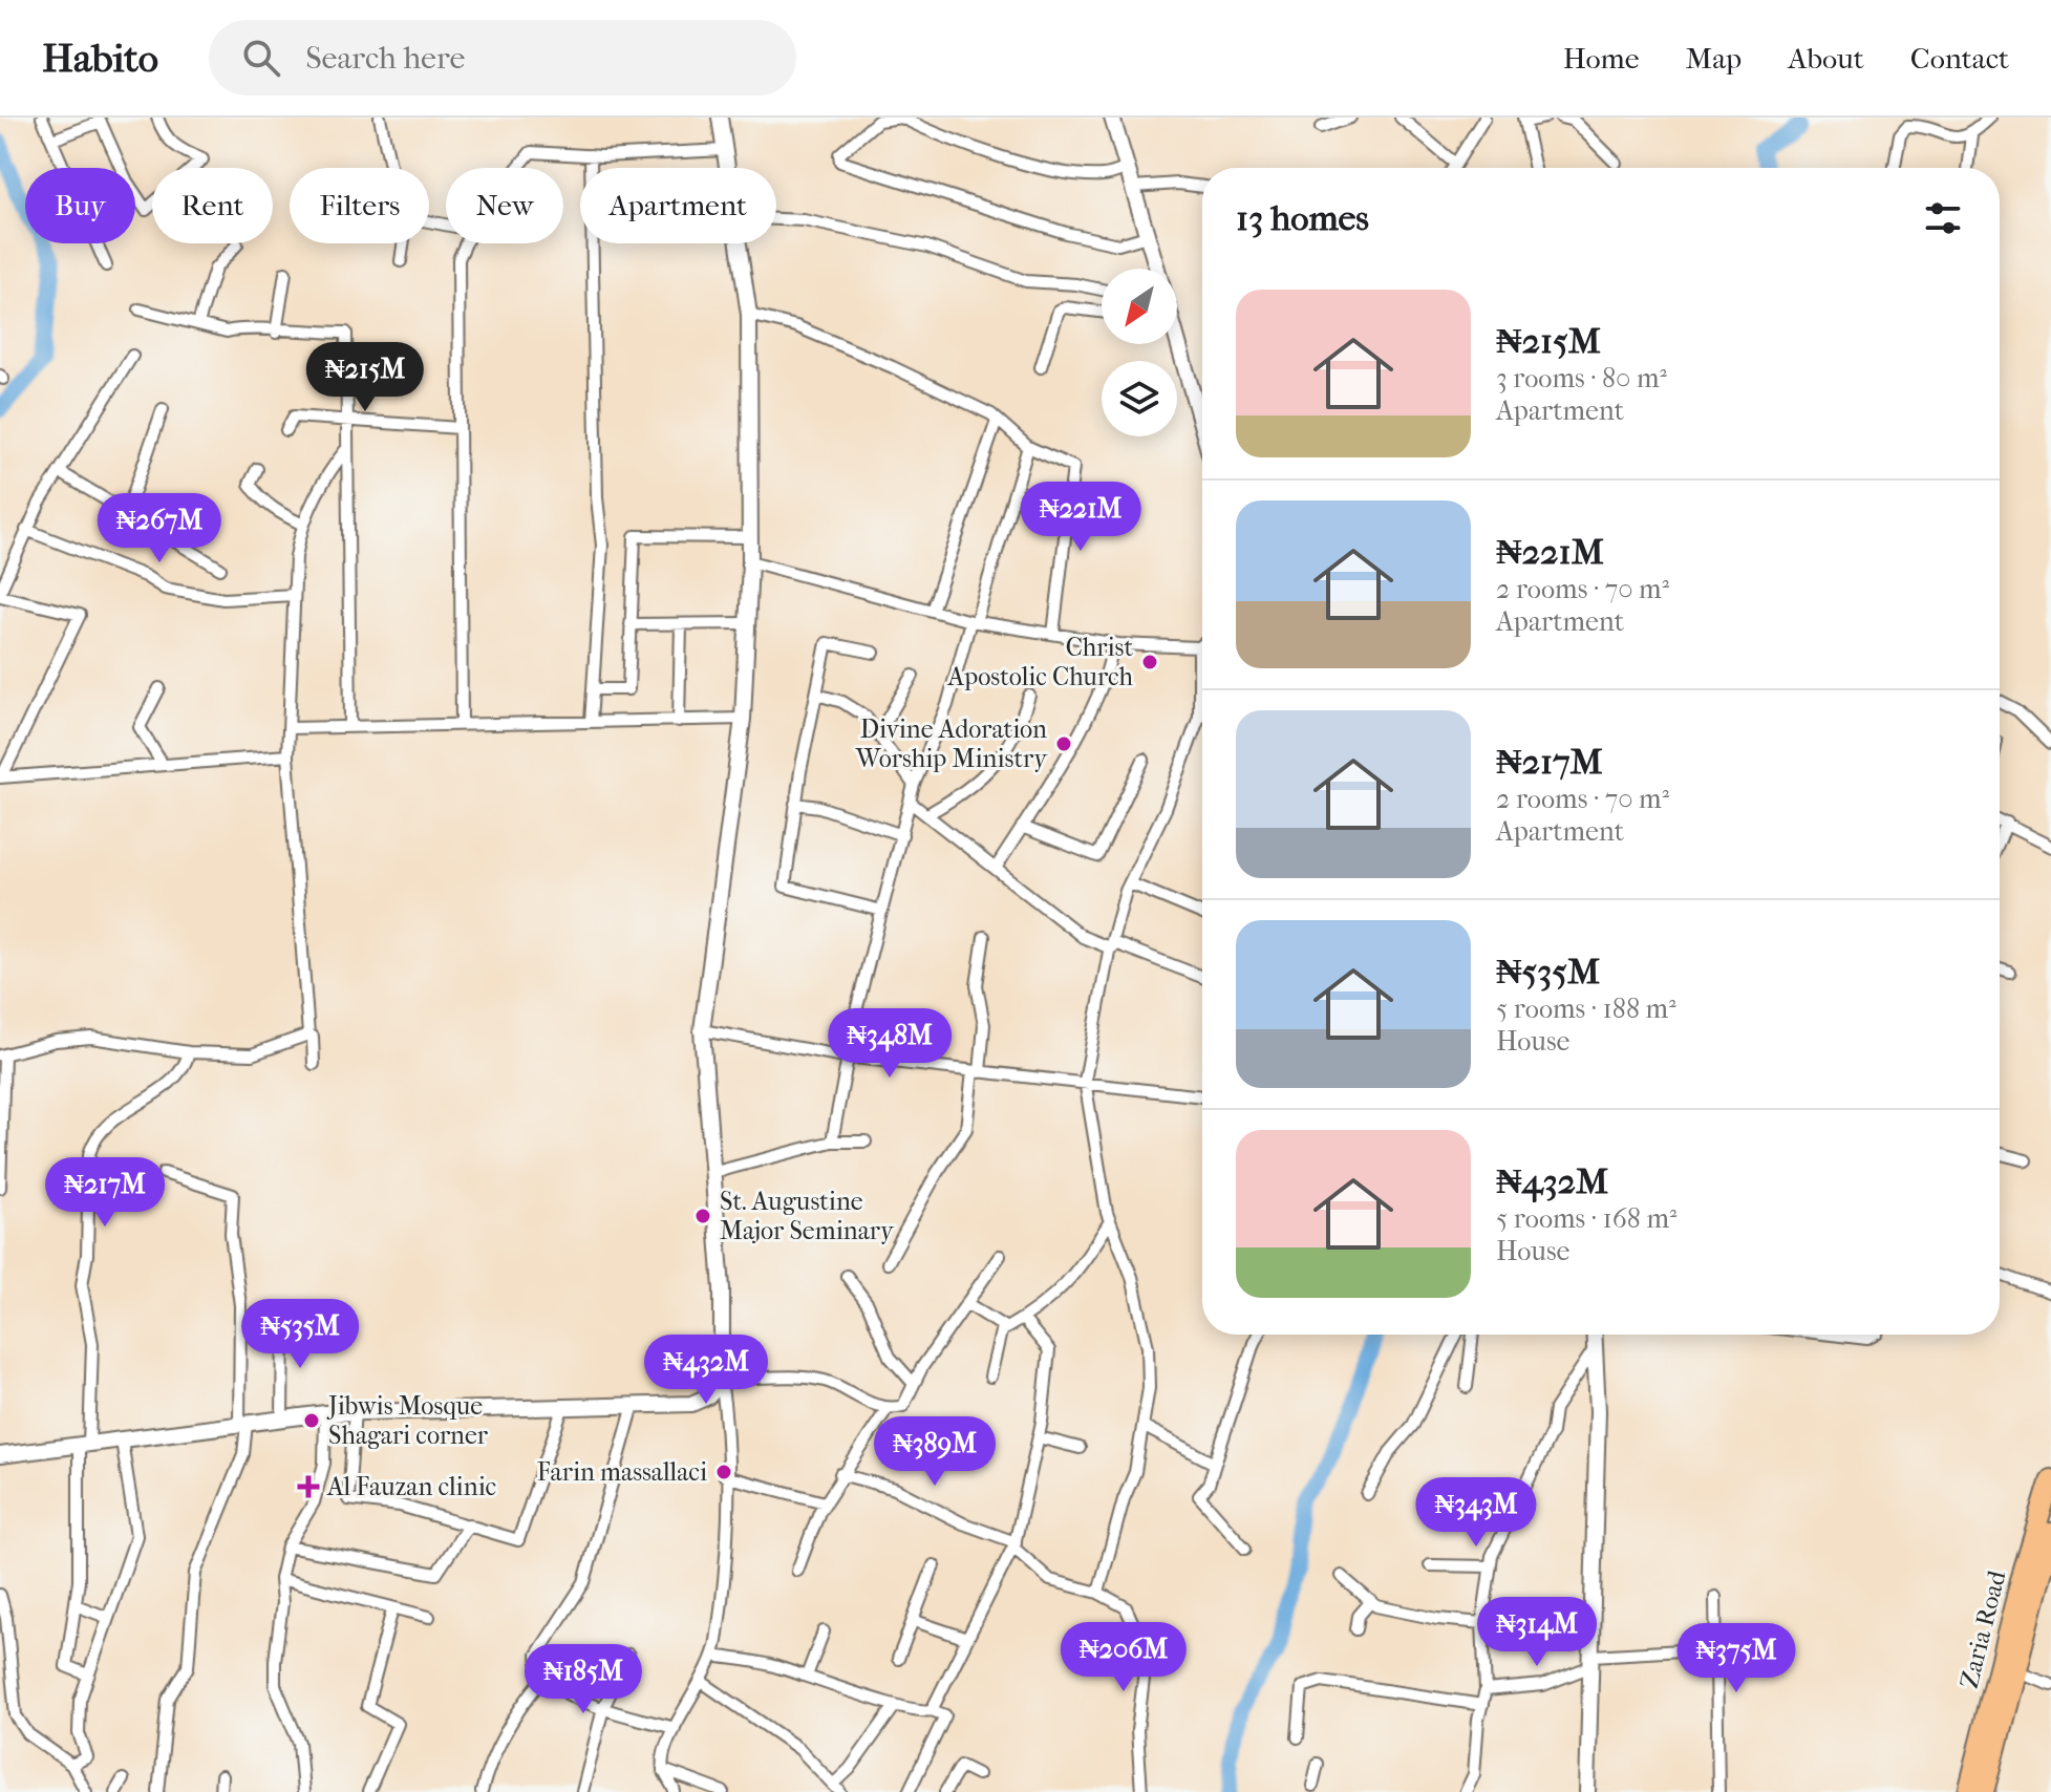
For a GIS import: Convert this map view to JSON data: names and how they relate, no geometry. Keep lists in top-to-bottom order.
{
  "streets": {
    "highway": ["Zaria Road"]
  },
  "places": {
    "other": [
      "Christ Apostolic Church",
      "Divine Adoration Worship Ministry",
      "St. Augustine Major Seminary",
      "Jibwis Mosque Shagari corner",
      "Farin massallaci"
    ],
    "health": ["Al Fauzan clinic"]
  },
  "north": "bottom left",
  "page": {
    "header": "Habito",
    "search": "Search here",
    "nav": [
      "Home",
      "Map",
      "About",
      "Contact"
    ],
    "chip": [
      "Buy",
      "Rent",
      "Filters",
      "New",
      "Apartment"
    ],
    "heading": "13 homes",
    "list": [
      {
        "name": "₦215M",
        "note": "3 rooms · 80 m² · Apartment"
      },
      {
        "name": "₦221M",
        "note": "2 rooms · 70 m² · Apartment"
      },
      {
        "name": "₦217M",
        "note": "2 rooms · 70 m² · Apartment"
      },
      {
        "name": "₦535M",
        "note": "5 rooms · 188 m² · House"
      },
      {
        "name": "₦432M",
        "note": "5 rooms · 168 m² · House"
      }
    ],
    "price": [
      "₦215M",
      "₦221M",
      "₦267M",
      "₦348M",
      "₦217M",
      "₦535M",
      "₦432M",
      "₦389M",
      "₦343M",
      "₦314M",
      "₦206M",
      "₦375M",
      "₦185M"
    ]
  }
}
